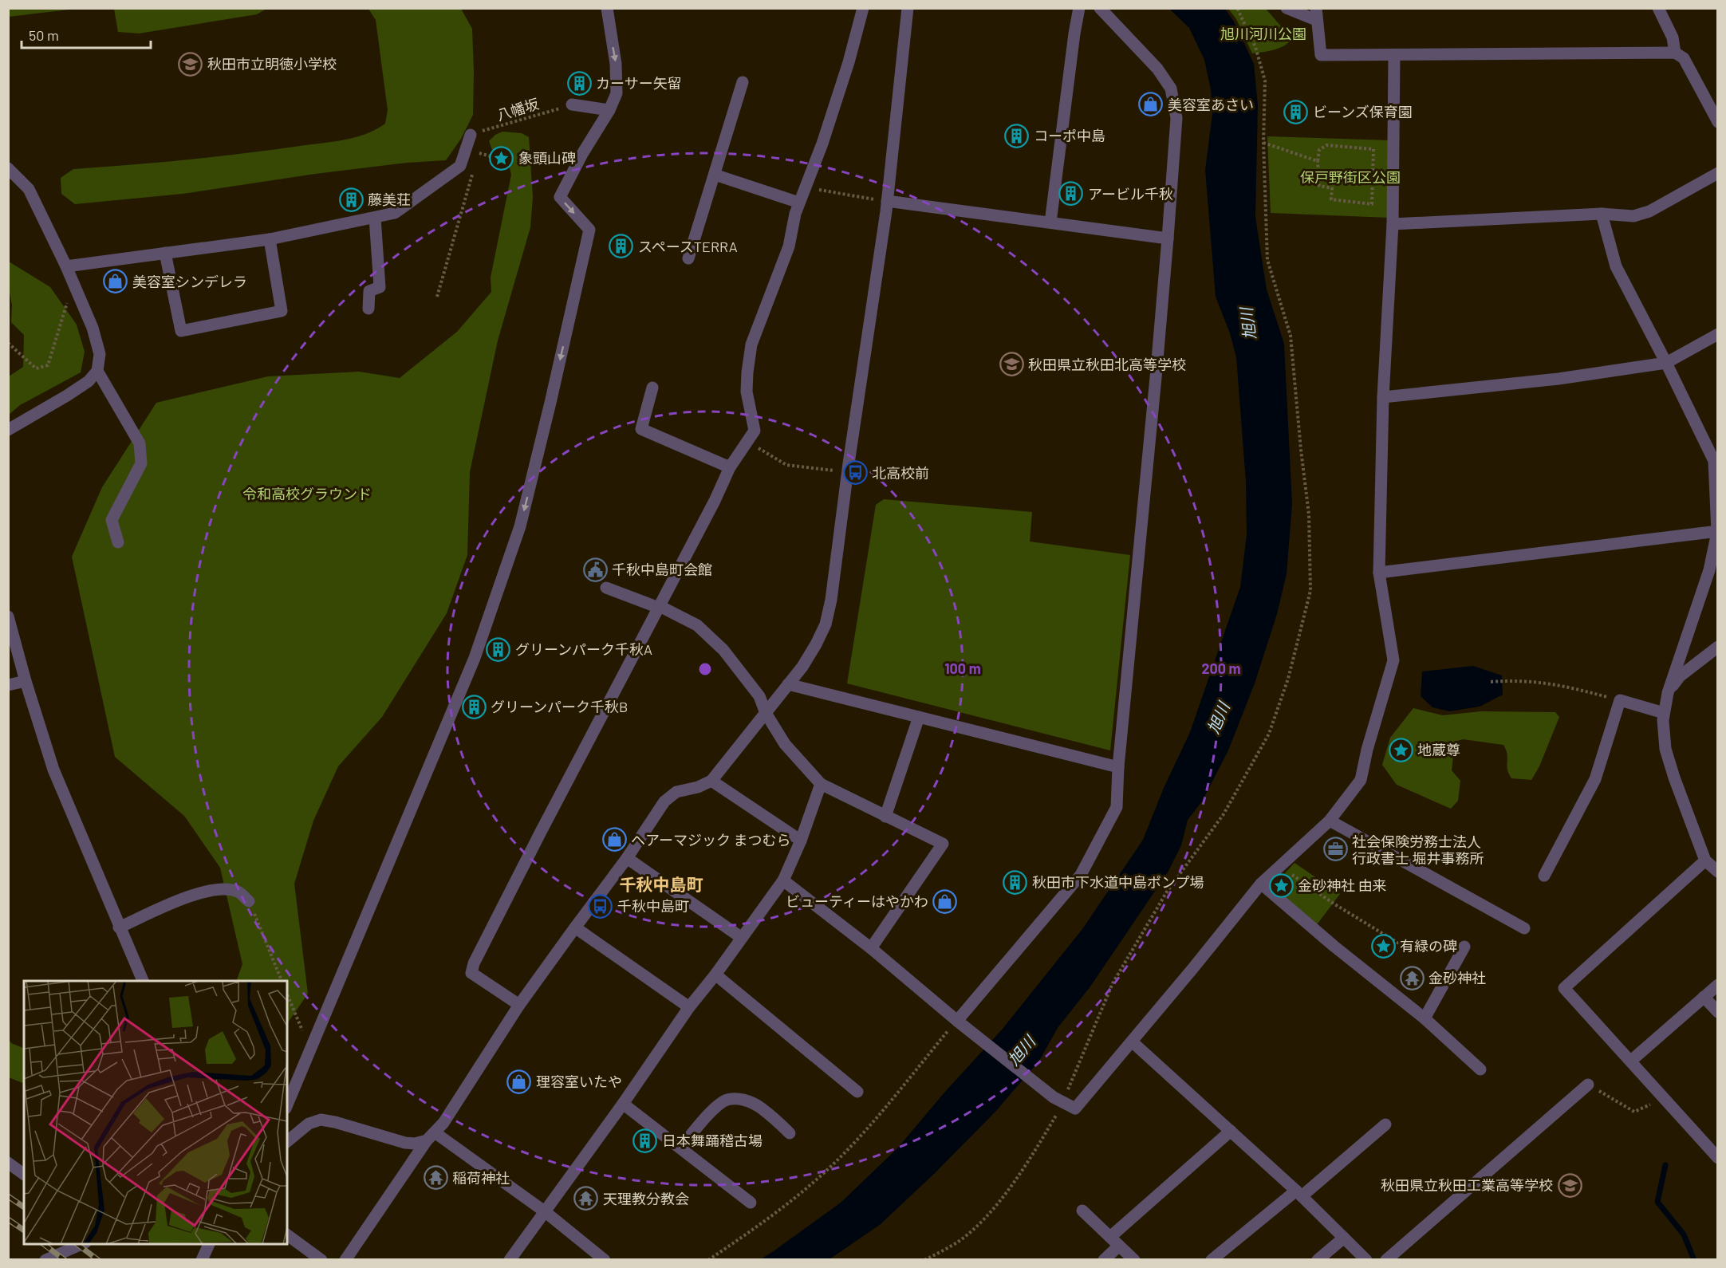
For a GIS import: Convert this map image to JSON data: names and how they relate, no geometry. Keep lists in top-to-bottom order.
{
  "streets": {
    "path": ["八幡坂"]
  },
  "districts": ["千秋中島町"],
  "water": ["旭川"],
  "parks": ["旭川河川公園", "保戸野街区公園", "令和高校グラウンド"],
  "places": {
    "school or university": ["秋田市立明徳小学校", "秋田県立秋田北高等学校", "秋田県立秋田工業高等学校"],
    "building": [
      "カーサー矢留",
      "ビーンズ保育園",
      "コーポ中島",
      "アービル千秋",
      "藤美荘",
      "スペースTERRA",
      "グリーンパーク千秋A",
      "グリーンパーク千秋B",
      "秋田市下水道中島ポンプ場",
      "日本舞踊稽古場"
    ],
    "shop": [
      "美容室あさい",
      "美容室シンデレラ",
      "ヘアーマジック まつむら",
      "ビューティーはやかわ",
      "理容室いたや"
    ],
    "place": [
      "象頭山碑",
      "地蔵尊",
      "金砂神社 由来",
      "有緑の碑"
    ],
    "bus stop": ["北高校前", "千秋中島町"],
    "public building": ["千秋中島町会館"],
    "office": ["社会保険労務士法人 行政書士 堀井事務所"],
    "temple": ["金砂神社", "稲荷神社", "天理教分教会"]
  },
  "scale_bar": "50 m",
  "rings": ["100 m", "200 m"]
}
